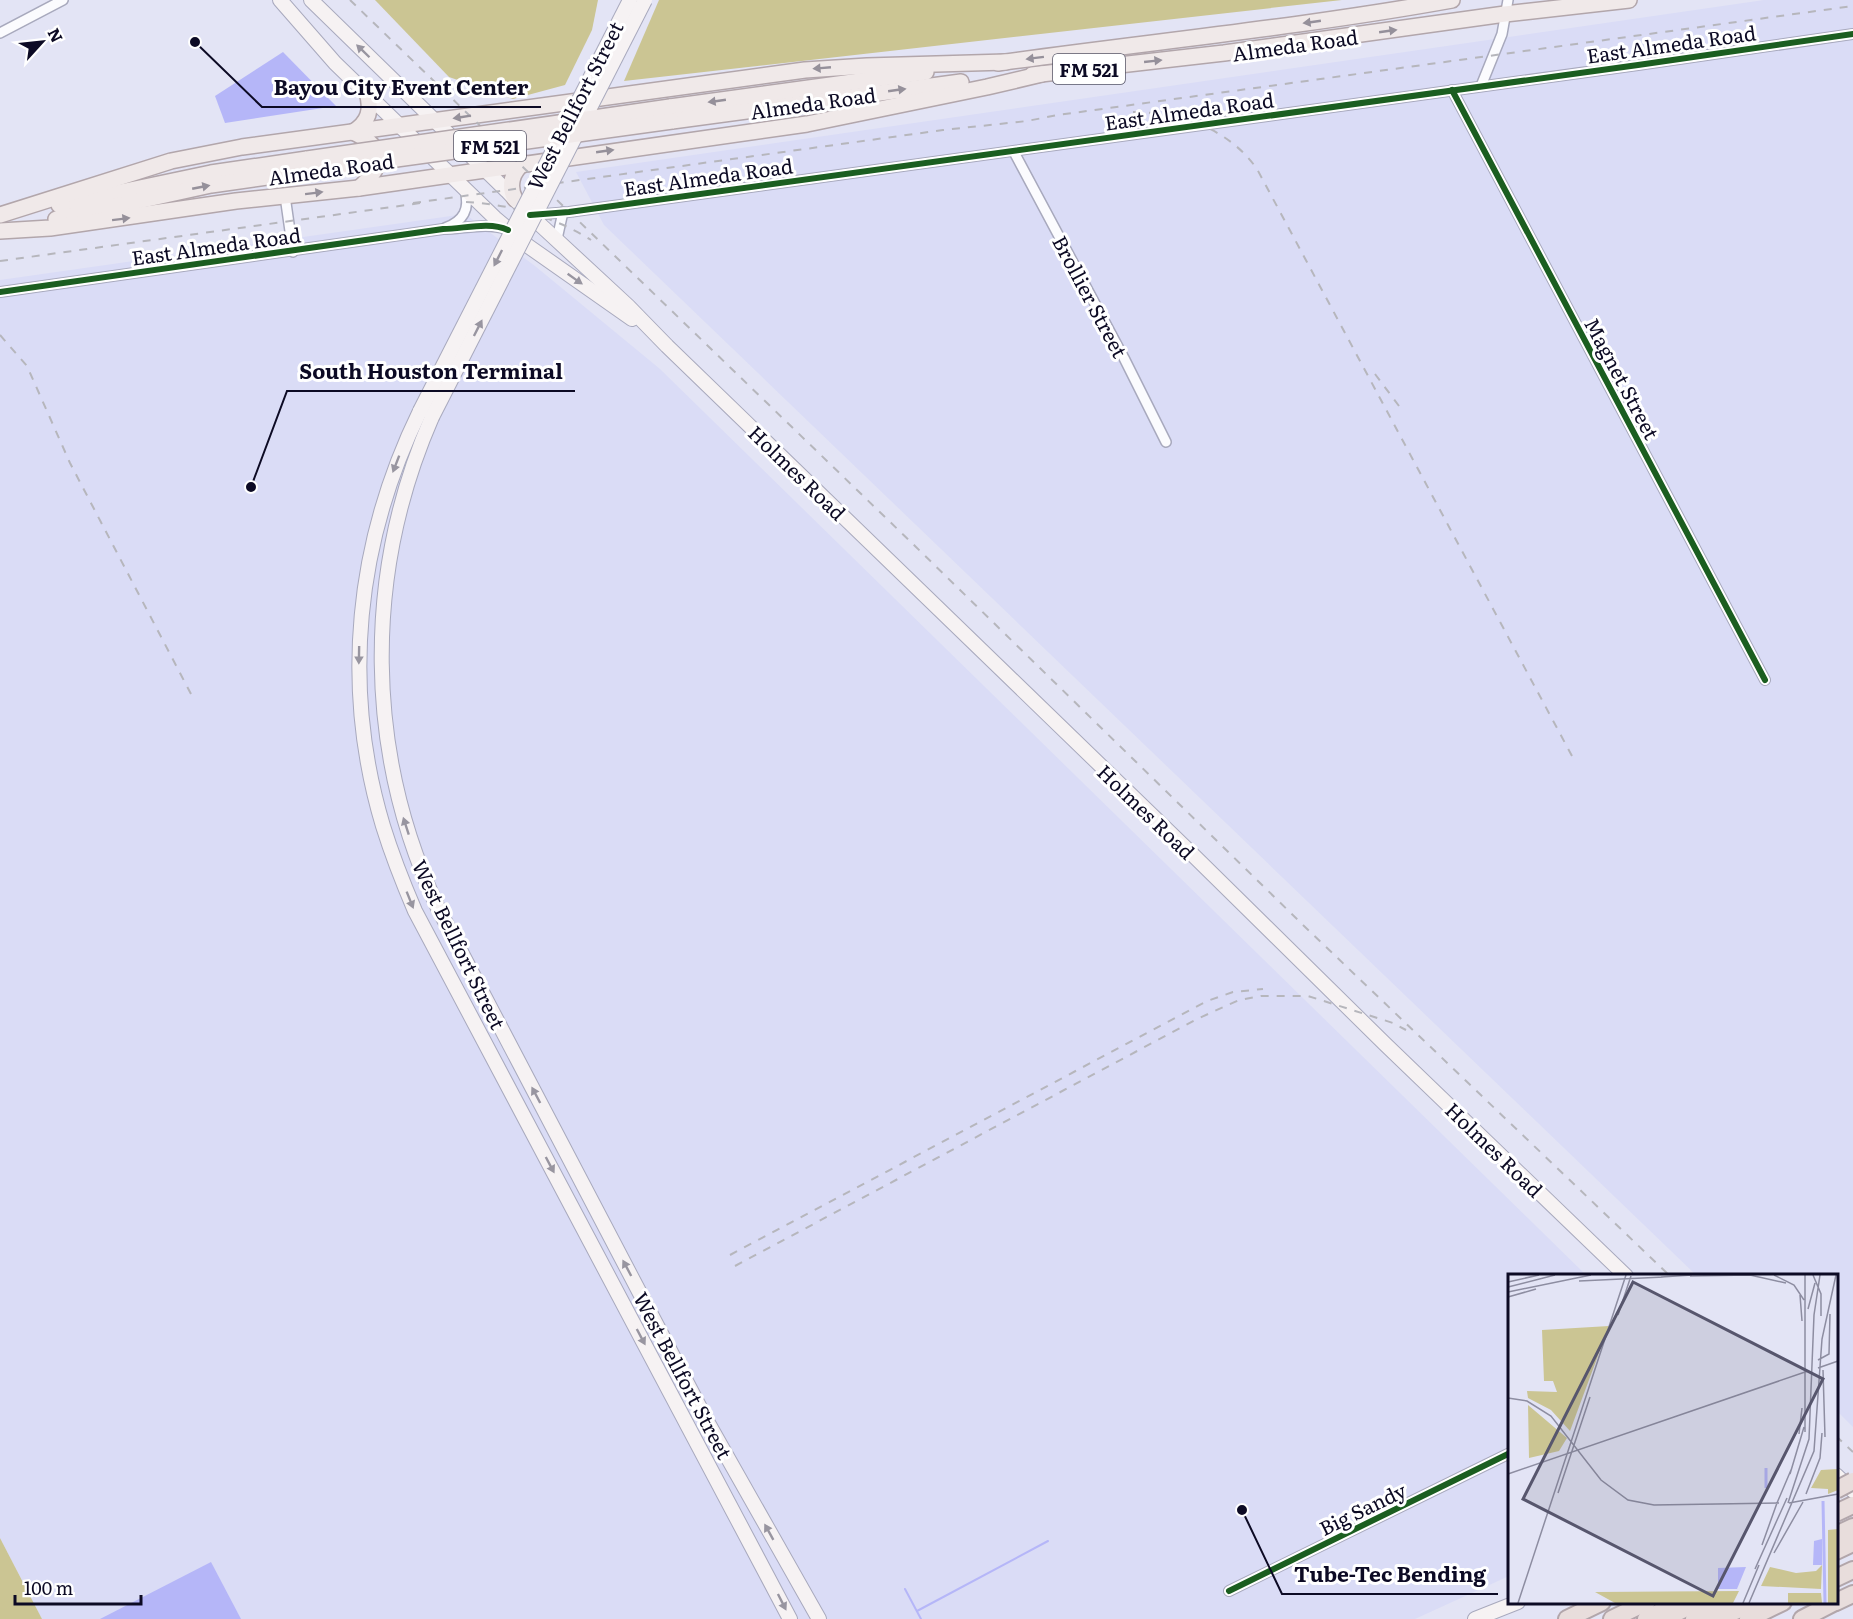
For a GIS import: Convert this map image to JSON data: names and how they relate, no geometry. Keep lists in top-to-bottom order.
{
  "streets": {
    "main road": [
      "Almeda Road",
      "FM 521",
      "West Bellfort Street",
      "Holmes Road"
    ],
    "street": [
      "East Almeda Road",
      "Brollier Street",
      "Magnet Street",
      "Big Sandy"
    ]
  },
  "crossings": [
    ["East Almeda Road", "Brollier Street"],
    ["East Almeda Road", "Magnet Street"],
    ["East Almeda Road", "Holmes Road"]
  ],
  "places": ["Bayou City Event Center", "South Houston Terminal", "Tube-Tec Bending"],
  "scale_bar": "100 m",
  "north": "top right"
}
